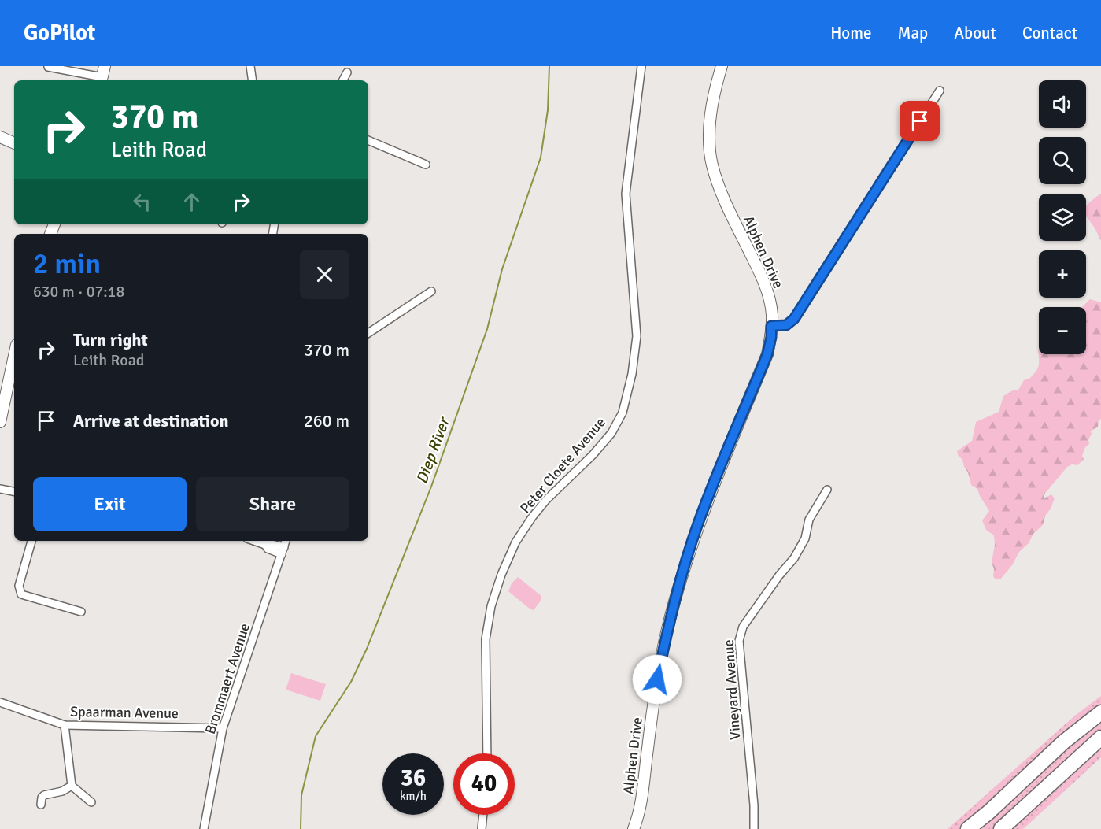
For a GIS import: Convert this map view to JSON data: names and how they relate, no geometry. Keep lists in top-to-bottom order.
{
  "streets": {
    "street": [
      "Alphen Drive",
      "Peter Cloete Avenue",
      "Brommaert Avenue",
      "Vineyard Avenue",
      "Spaarman Avenue"
    ]
  },
  "crossings": [
    ["Brommaert Avenue", "Spaarman Avenue"]
  ],
  "water": ["Diep River"],
  "page": {
    "header": "GoPilot",
    "nav": [
      "Home",
      "Map",
      "About",
      "Contact"
    ],
    "map_buttons": ["+", "−"],
    "turn": ["370 m", "Leith Road"],
    "heading": ["2 min", "630 m · 07:18"],
    "list": [
      {
        "name": "Turn right",
        "note": "Leith Road",
        "value": "370 m"
      },
      {
        "name": "Arrive at destination",
        "value": "260 m"
      }
    ],
    "buttons": ["Exit", "Share"],
    "speed": "36 km/h",
    "limit": "40"
  }
}
